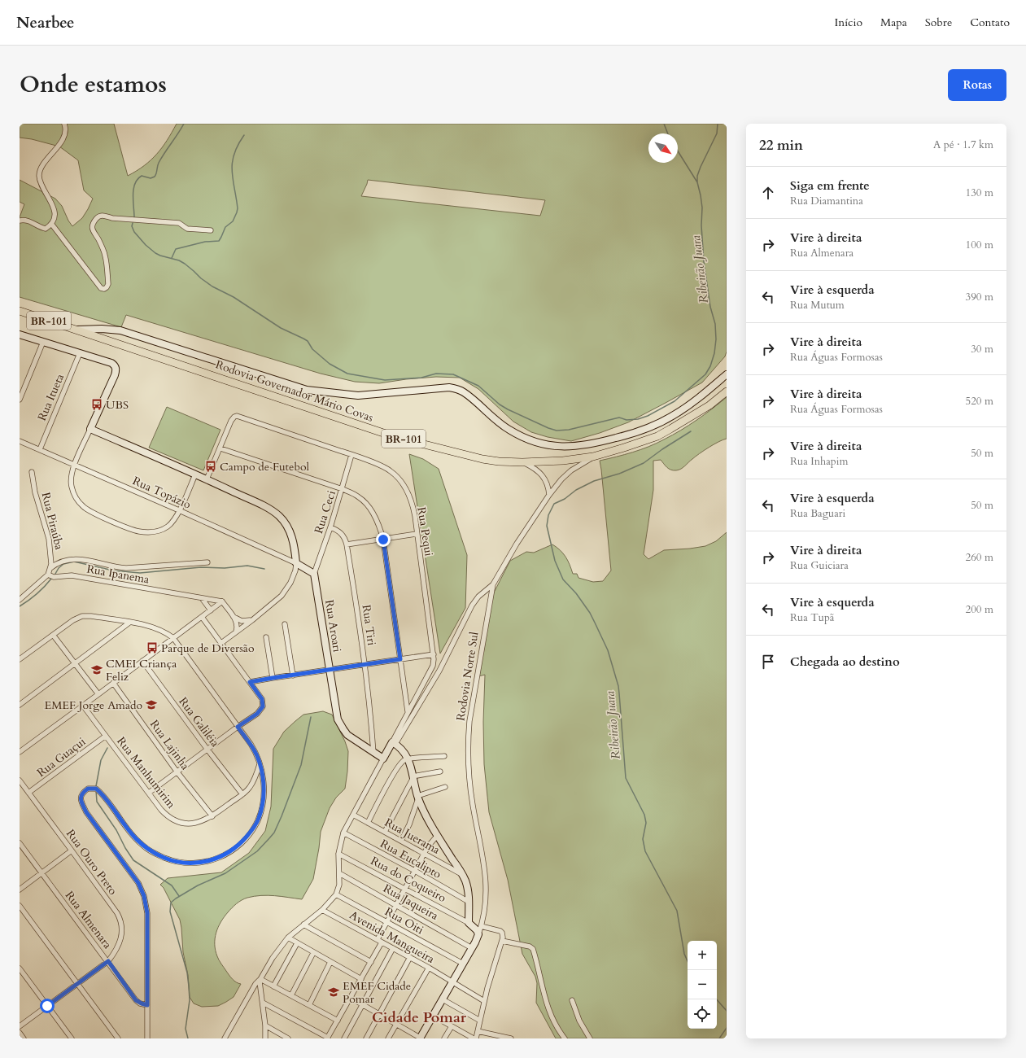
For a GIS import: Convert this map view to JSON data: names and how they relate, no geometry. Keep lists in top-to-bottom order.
{
  "streets": {
    "main road": ["BR-101", "Rodovia Governador Mário Covas"],
    "street": [
      "Rua Itueta",
      "Rua Topázio",
      "Rua Ceci",
      "Rua Piraúba",
      "Rua Pequi",
      "Rua Ipanema",
      "Rua Tiri",
      "Rua Aroari",
      "Rodovia Norte Sul",
      "Rua Galiléia",
      "Rua Lajinha",
      "Rua Guaçui",
      "Rua Manhumirim",
      "Rua Juerama",
      "Rua Eucalipto",
      "Rua Ouro Preto",
      "Rua do Coqueiro",
      "Rua Jaqueira",
      "Rua Almenara",
      "Rua Oiti",
      "Avenida Mangueira"
    ]
  },
  "crossings": [
    ["Rodovia Governador Mário Covas", "Rodovia Norte Sul"],
    ["Rua Itueta", "Rua Topázio"],
    ["Rua Ceci", "Rua Pequi"],
    ["Rua Ceci", "Rua Tiri"],
    ["Rua Ceci", "Rua Aroari"],
    ["Rua Piraúba", "Rua Ipanema"],
    ["Rua Tiri", "Rua Aroari"],
    ["Rodovia Norte Sul", "Rua Jaqueira"],
    ["Rodovia Norte Sul", "Rua Oiti"],
    ["Rodovia Norte Sul", "Avenida Mangueira"],
    ["Rua Galiléia", "Rua Manhumirim"],
    ["Rua Lajinha", "Rua Manhumirim"],
    ["Rua Guaçui", "Rua Manhumirim"],
    ["Rua Guaçui", "Rua Ouro Preto"],
    ["Rua Ouro Preto", "Rua Almenara"]
  ],
  "districts": ["Cidade Pomar"],
  "water": ["Ribeirão Juara"],
  "places": {
    "bus stop": ["UBS", "Campo de Futebol", "Parque de Diversão"],
    "school or university": ["CMEI Criança Feliz", "EMEF Jorge Amado", "EMEF Cidade Pomar"]
  },
  "north": "bottom right",
  "page": {
    "header": "Nearbee",
    "nav": [
      "Início",
      "Mapa",
      "Sobre",
      "Contato"
    ],
    "title": "Onde estamos",
    "buttons": "Rotas",
    "heading": ["22 min", "A pé · 1.7 km"],
    "list": [
      ["Siga em frente", "Rua Diamantina", "130 m"],
      ["Vire à direita", "Rua Almenara", "100 m"],
      ["Vire à esquerda", "Rua Mutum", "390 m"],
      ["Vire à direita", "Rua Águas Formosas", "30 m"],
      ["Vire à direita", "Rua Águas Formosas", "520 m"],
      ["Vire à direita", "Rua Inhapim", "50 m"],
      ["Vire à esquerda", "Rua Baguari", "50 m"],
      ["Vire à direita", "Rua Guiciara", "260 m"],
      ["Vire à esquerda", "Rua Tupã", "200 m"],
      "Chegada ao destino"
    ],
    "map_buttons": ["+", "−"]
  }
}
